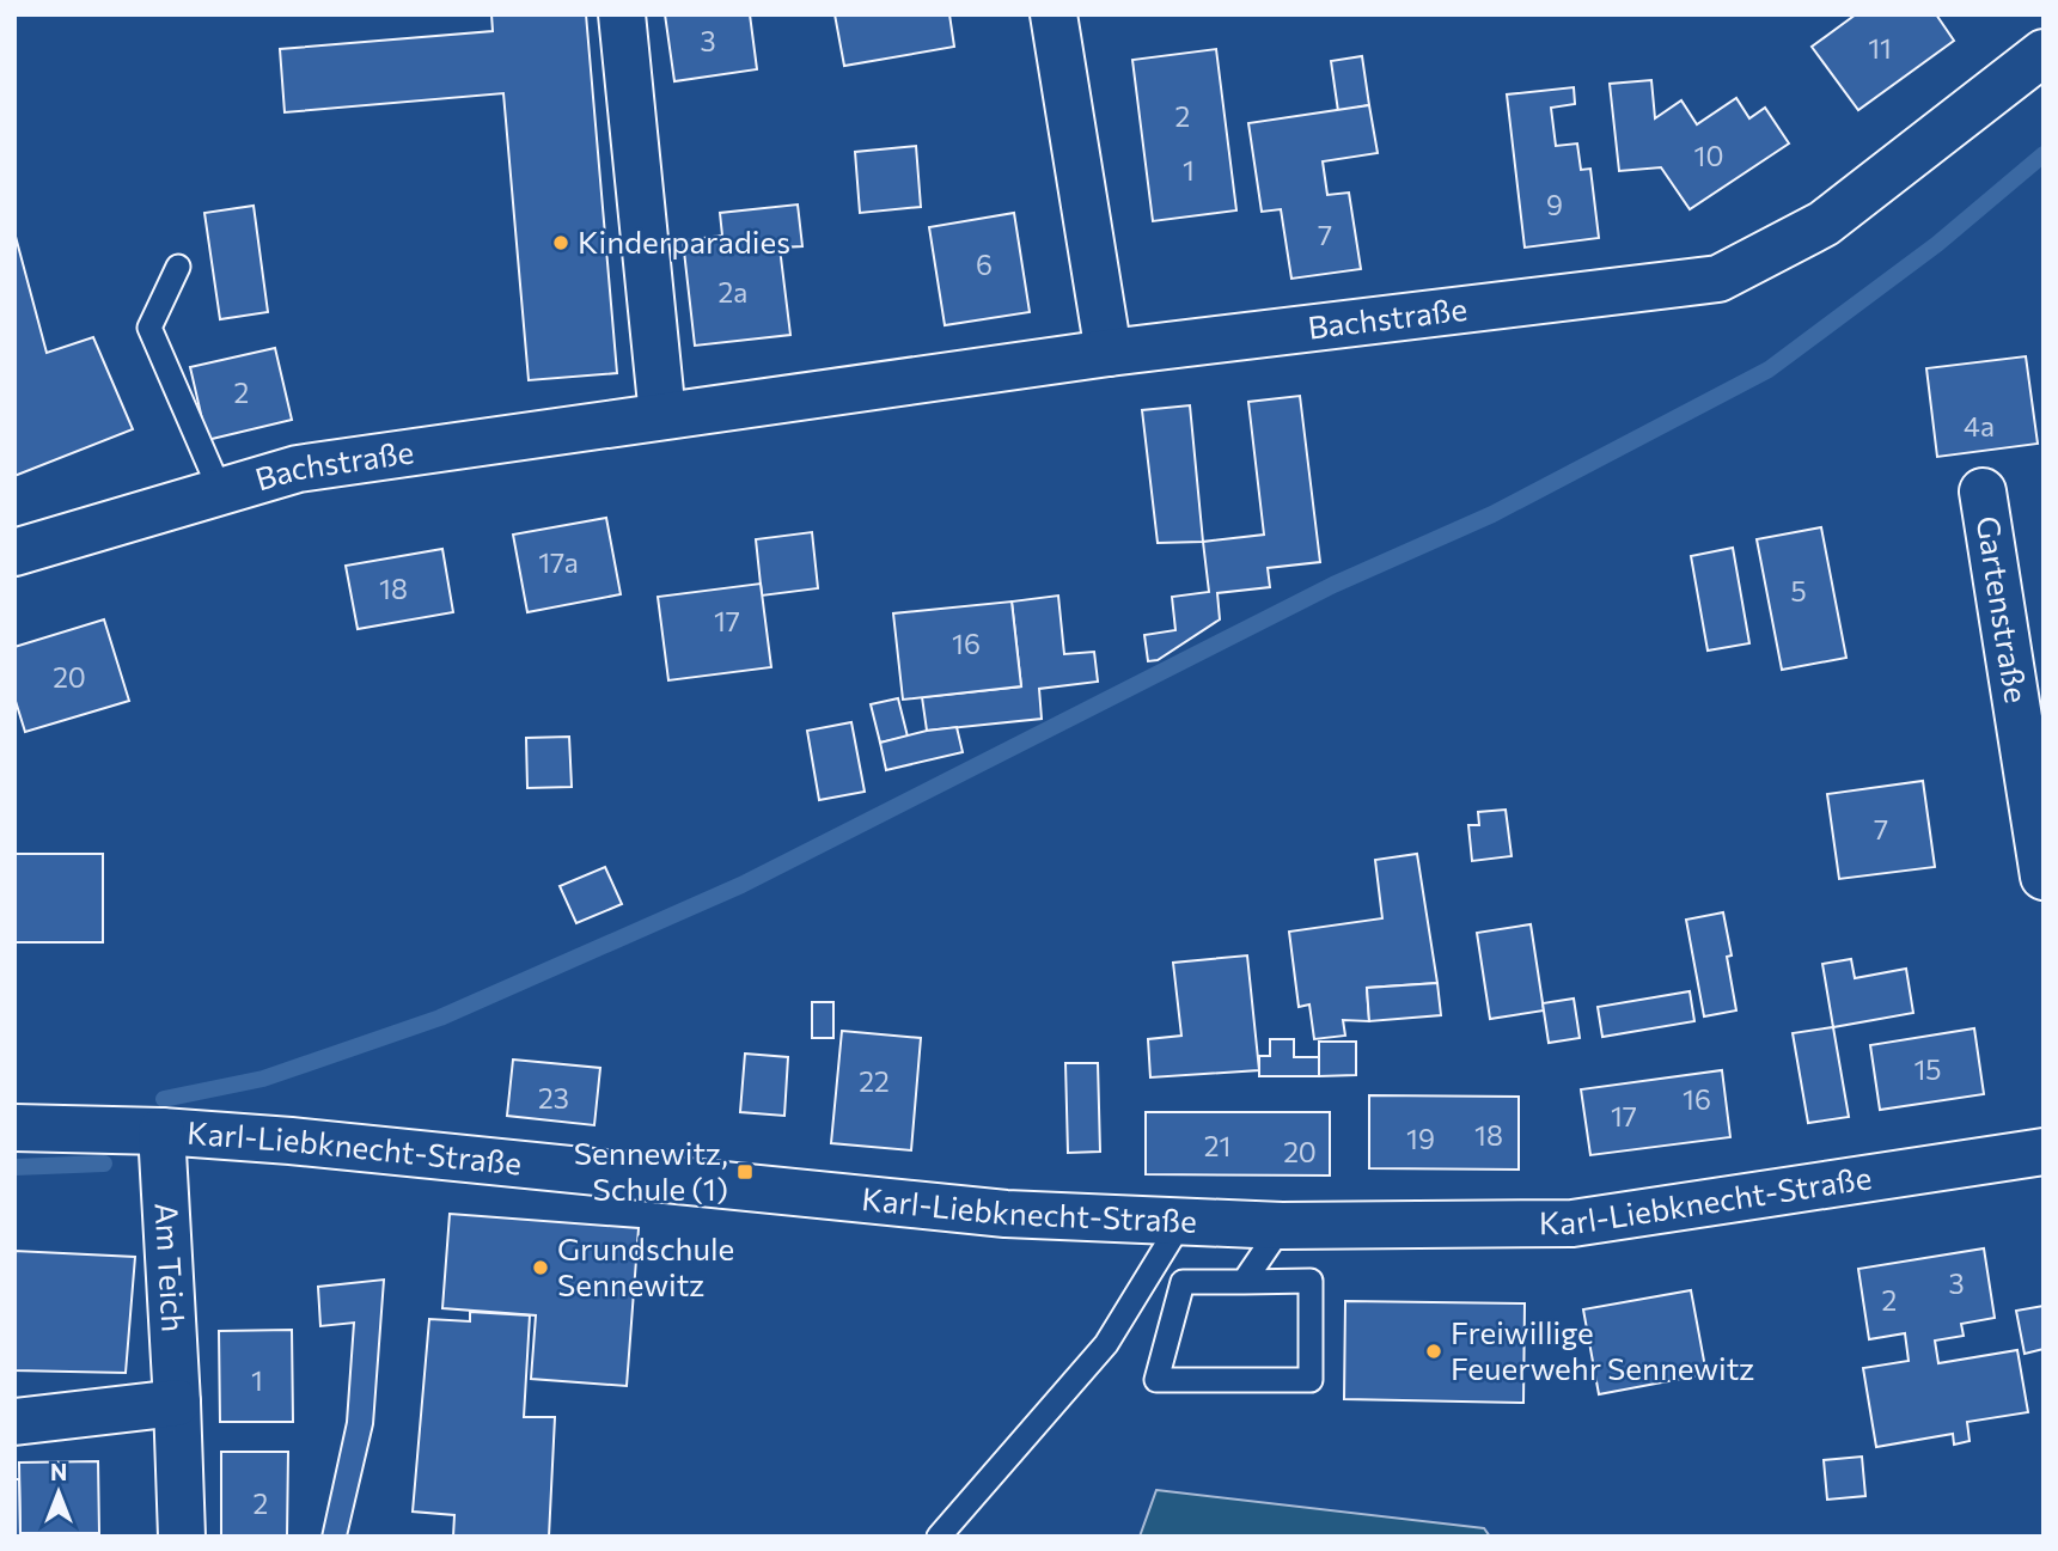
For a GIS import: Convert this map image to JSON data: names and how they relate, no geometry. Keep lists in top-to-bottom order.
{
  "streets": {
    "street": [
      "Bachstraße",
      "Gartenstraße",
      "Karl-Liebknecht-Straße",
      "Am Teich"
    ]
  },
  "crossings": [
    ["Karl-Liebknecht-Straße", "Am Teich"]
  ],
  "places": {
    "other": ["Kinderparadies", "Grundschule Sennewitz", "Freiwillige Feuerwehr Sennewitz"],
    "transit": ["Sennewitz, Schule (1)"]
  },
  "house_numbers": [
    "3",
    "11",
    "2",
    "10",
    "1",
    "9",
    "7",
    "6",
    "2a",
    "2",
    "4a",
    "17a",
    "18",
    "5",
    "17",
    "16",
    "20",
    "7",
    "15",
    "22",
    "23",
    "16",
    "17",
    "18",
    "19",
    "21",
    "20",
    "3",
    "2",
    "1",
    "2"
  ],
  "north": "top"
}
